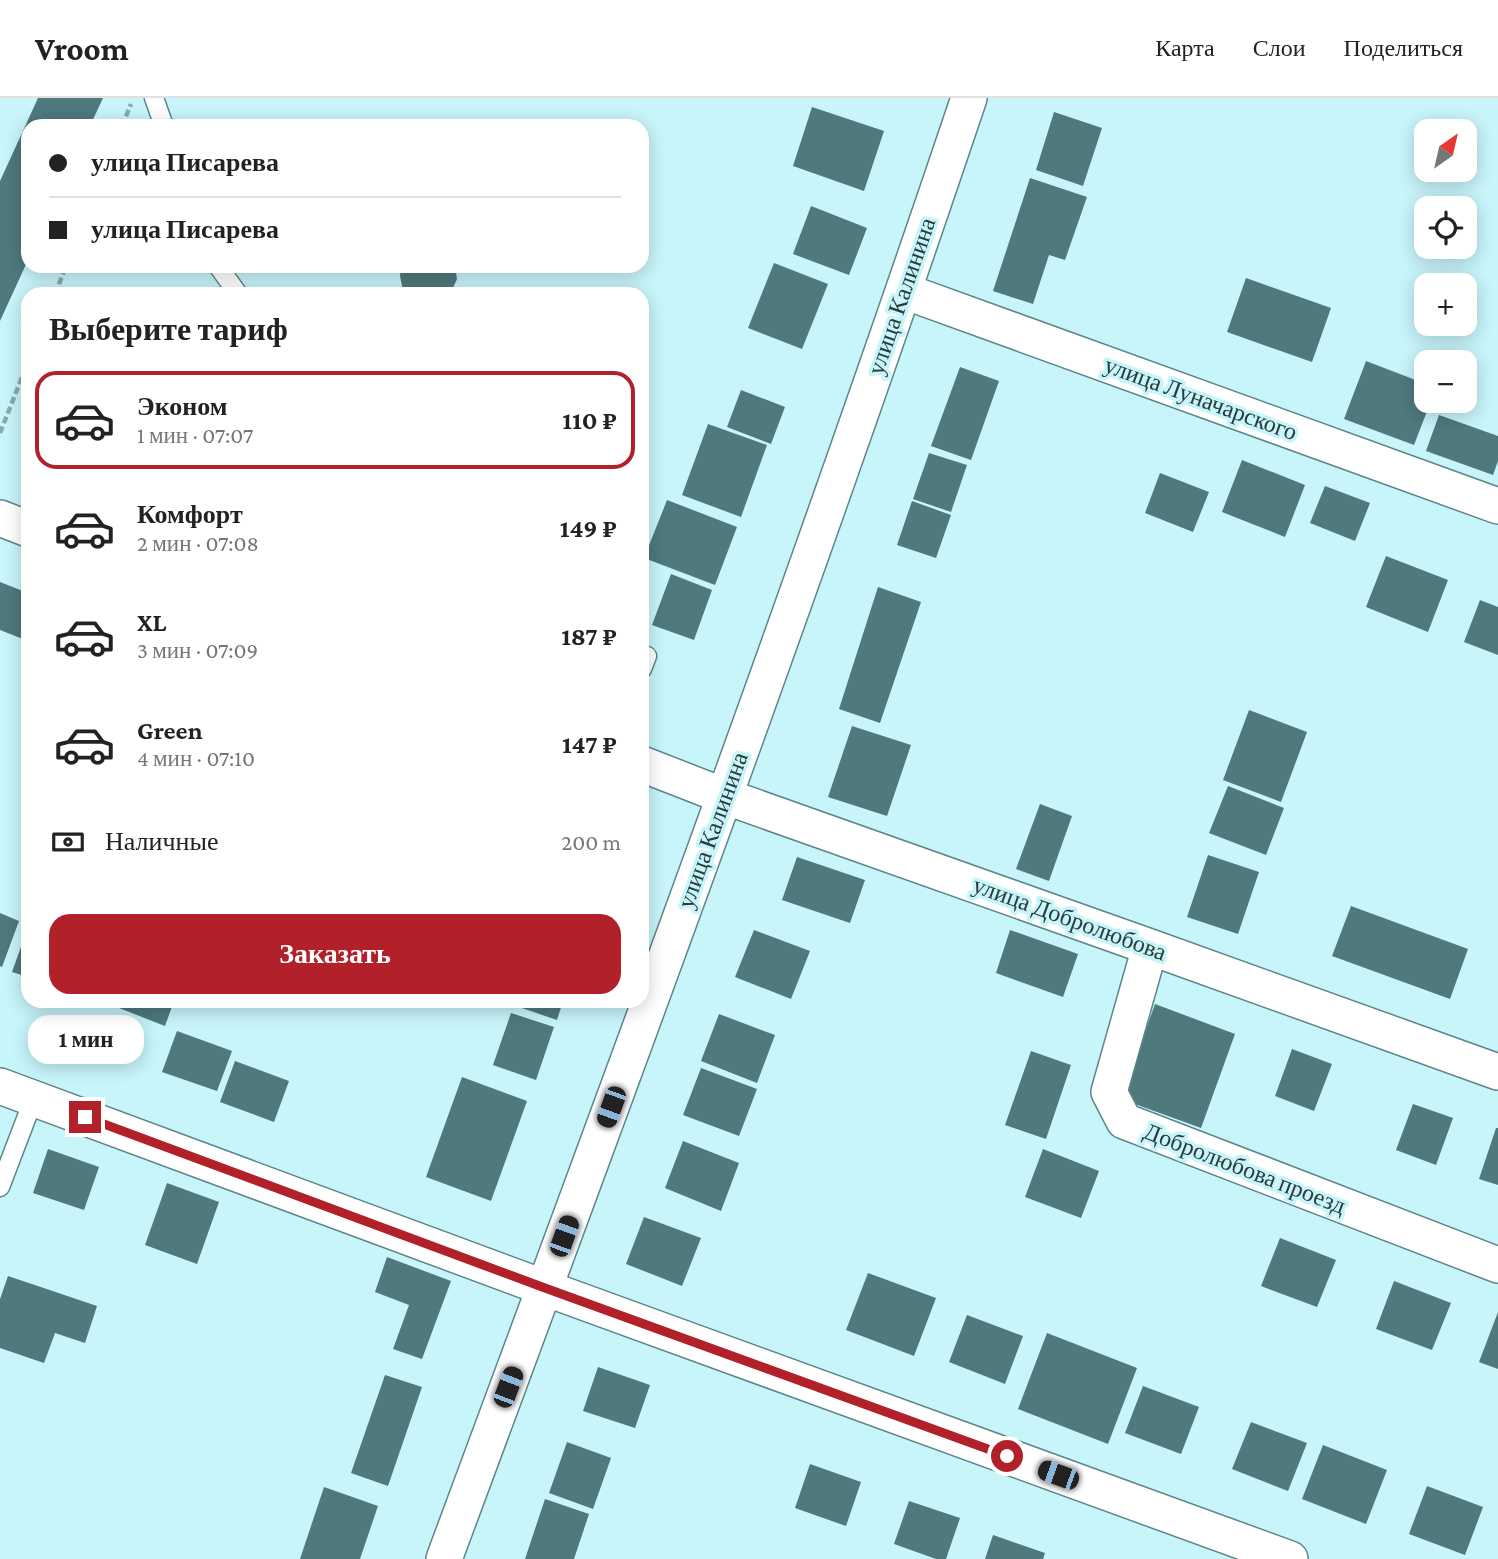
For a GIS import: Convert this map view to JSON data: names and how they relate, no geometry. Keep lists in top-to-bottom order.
{
  "streets": {
    "street": [
      "улица Калинина",
      "улица Луначарского",
      "улица Добролюбова",
      "Добролюбова проезд"
    ]
  },
  "crossings": [
    ["улица Калинина", "улица Луначарского"],
    ["улица Калинина", "улица Добролюбова"],
    ["улица Добролюбова", "Добролюбова проезд"]
  ],
  "north": "top right",
  "page": {
    "header": "Vroom",
    "nav": ["Карта", "Слои", "Поделиться"],
    "map_buttons": ["+", "−"],
    "banner": ["улица Писарева", "улица Писарева"],
    "heading": "Выберите тариф",
    "list": [
      {
        "name": "Эконом",
        "note": "1 мин · 07:07",
        "value": "110 ₽"
      },
      {
        "name": "Комфорт",
        "note": "2 мин · 07:08",
        "value": "149 ₽"
      },
      {
        "name": "XL",
        "note": "3 мин · 07:09",
        "value": "187 ₽"
      },
      {
        "name": "Green",
        "note": "4 мин · 07:10",
        "value": "147 ₽"
      }
    ],
    "pay": ["Наличные", "200 m"],
    "buttons": "Заказать",
    "bubble": "1 мин"
  }
}
